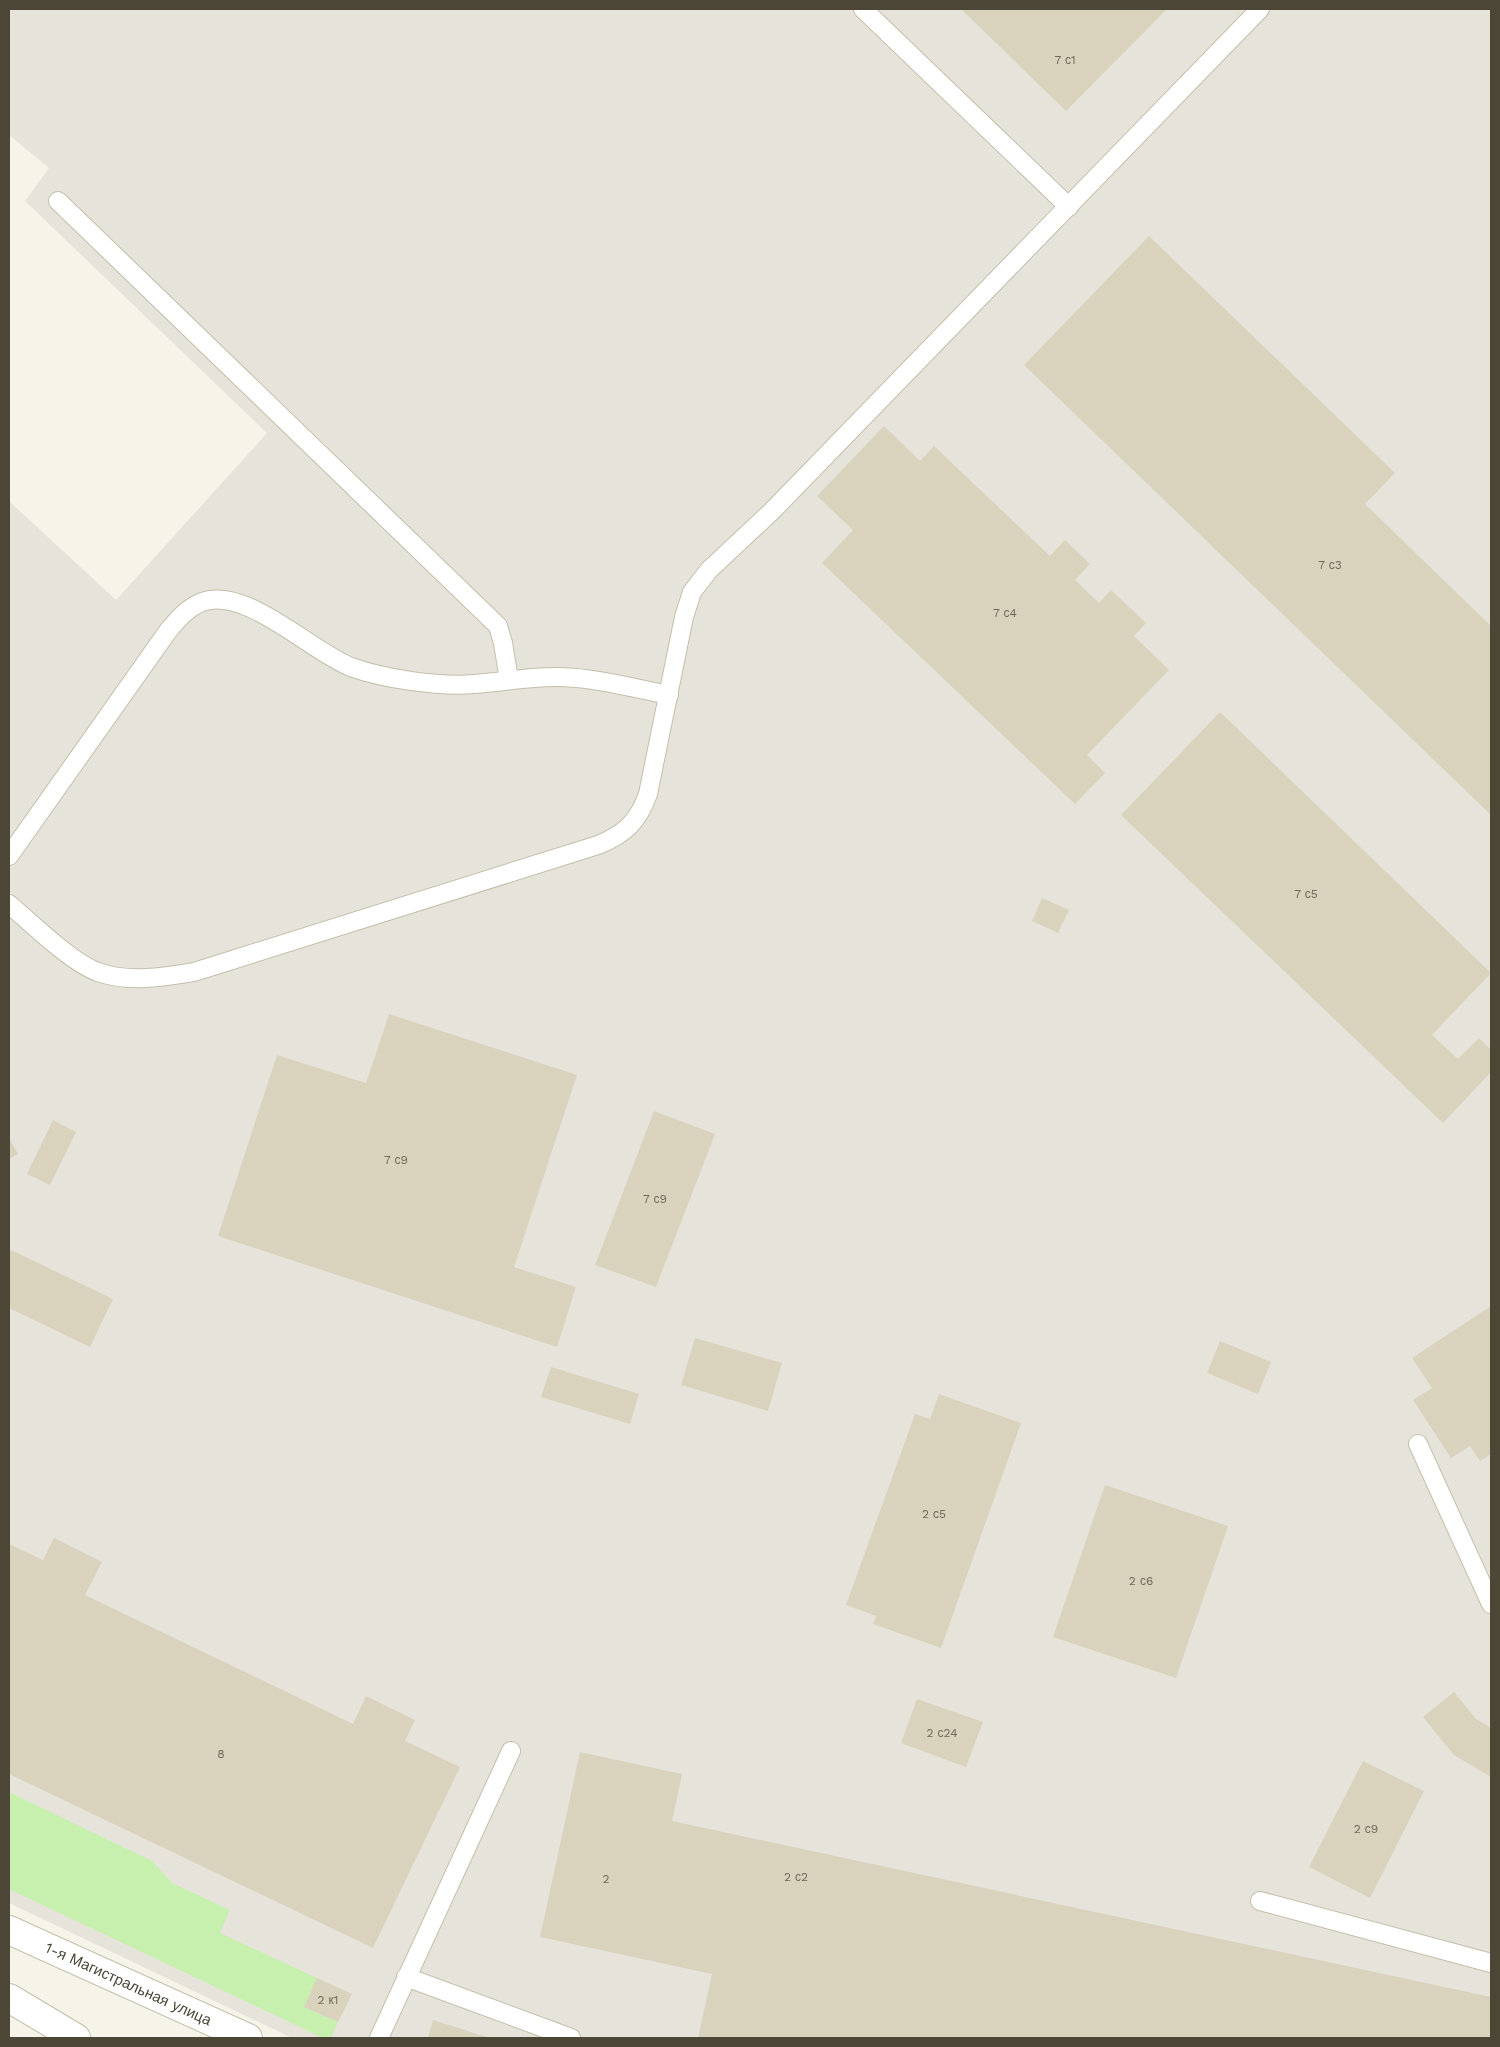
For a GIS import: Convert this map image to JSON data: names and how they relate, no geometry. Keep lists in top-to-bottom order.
{
  "streets": {
    "street": ["1-я Магистральная улица"]
  },
  "house_numbers": [
    "7 с1",
    "7 с3",
    "7 с4",
    "7 с5",
    "7 с9",
    "7 с9",
    "2 с5",
    "2 с6",
    "2 с24",
    "8",
    "2 с9",
    "2 с2",
    "2",
    "2 к1"
  ]
}
